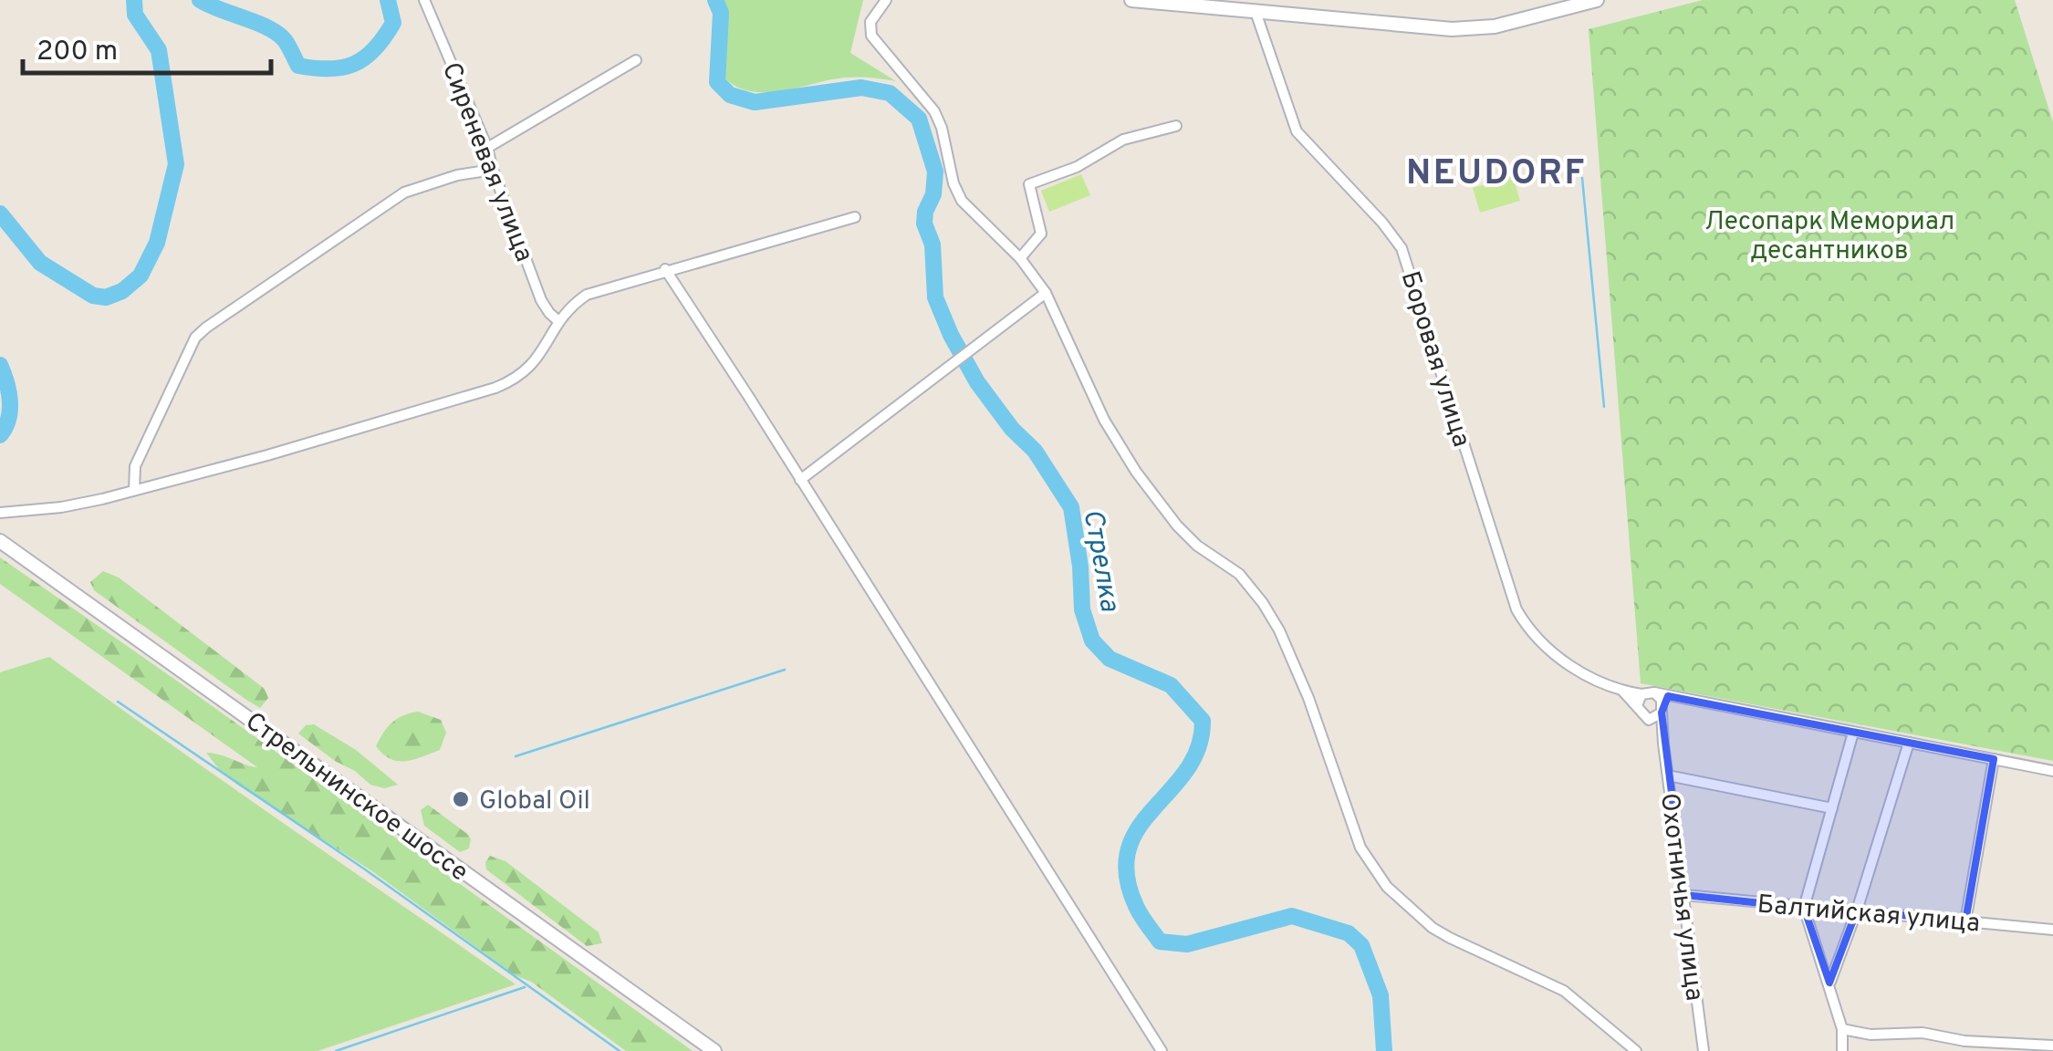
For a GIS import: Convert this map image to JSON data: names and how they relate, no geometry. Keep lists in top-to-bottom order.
{
  "streets": {
    "main road": ["Стрельнинское шоссе"],
    "street": [
      "Сиреневая улица",
      "Боровая улица",
      "Охотничья улица",
      "Балтийская улица"
    ]
  },
  "crossings": [
    ["Боровая улица", "Охотничья улица"],
    ["Охотничья улица", "Балтийская улица"]
  ],
  "districts": ["NEUDORF"],
  "water": ["Стрелка"],
  "parks": ["Лесопарк Мемориал десантников"],
  "places": ["Global Oil"],
  "scale_bar": "200 m"
}
